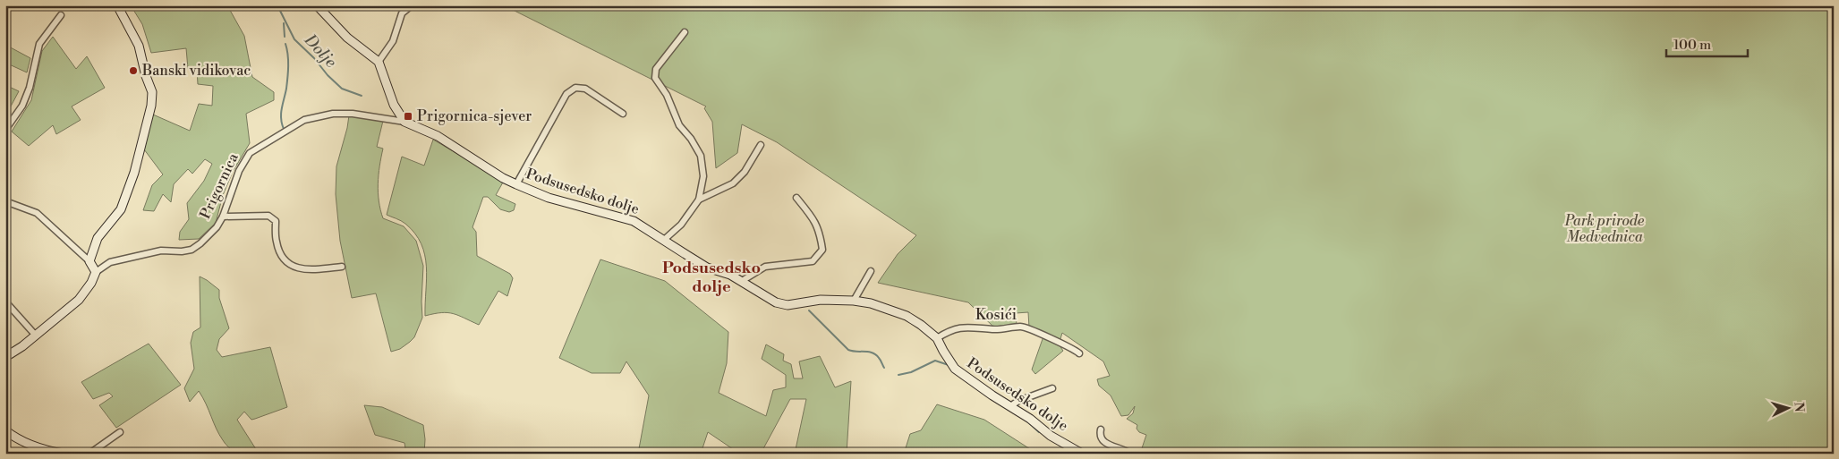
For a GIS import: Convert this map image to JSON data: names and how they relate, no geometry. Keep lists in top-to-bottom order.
{
  "streets": {
    "street": ["Prigornica", "Podsusedsko dolje", "Kosići"]
  },
  "crossings": [
    ["Prigornica", "Podsusedsko dolje"],
    ["Podsusedsko dolje", "Kosići"]
  ],
  "districts": ["Podsusedsko dolje"],
  "water": ["Dolje"],
  "parks": ["Park prirode Medvednica"],
  "places": {
    "other": ["Banski vidikovac"],
    "transit": ["Prigornica-sjever"]
  },
  "scale_bar": "100 m",
  "north": "right"
}
